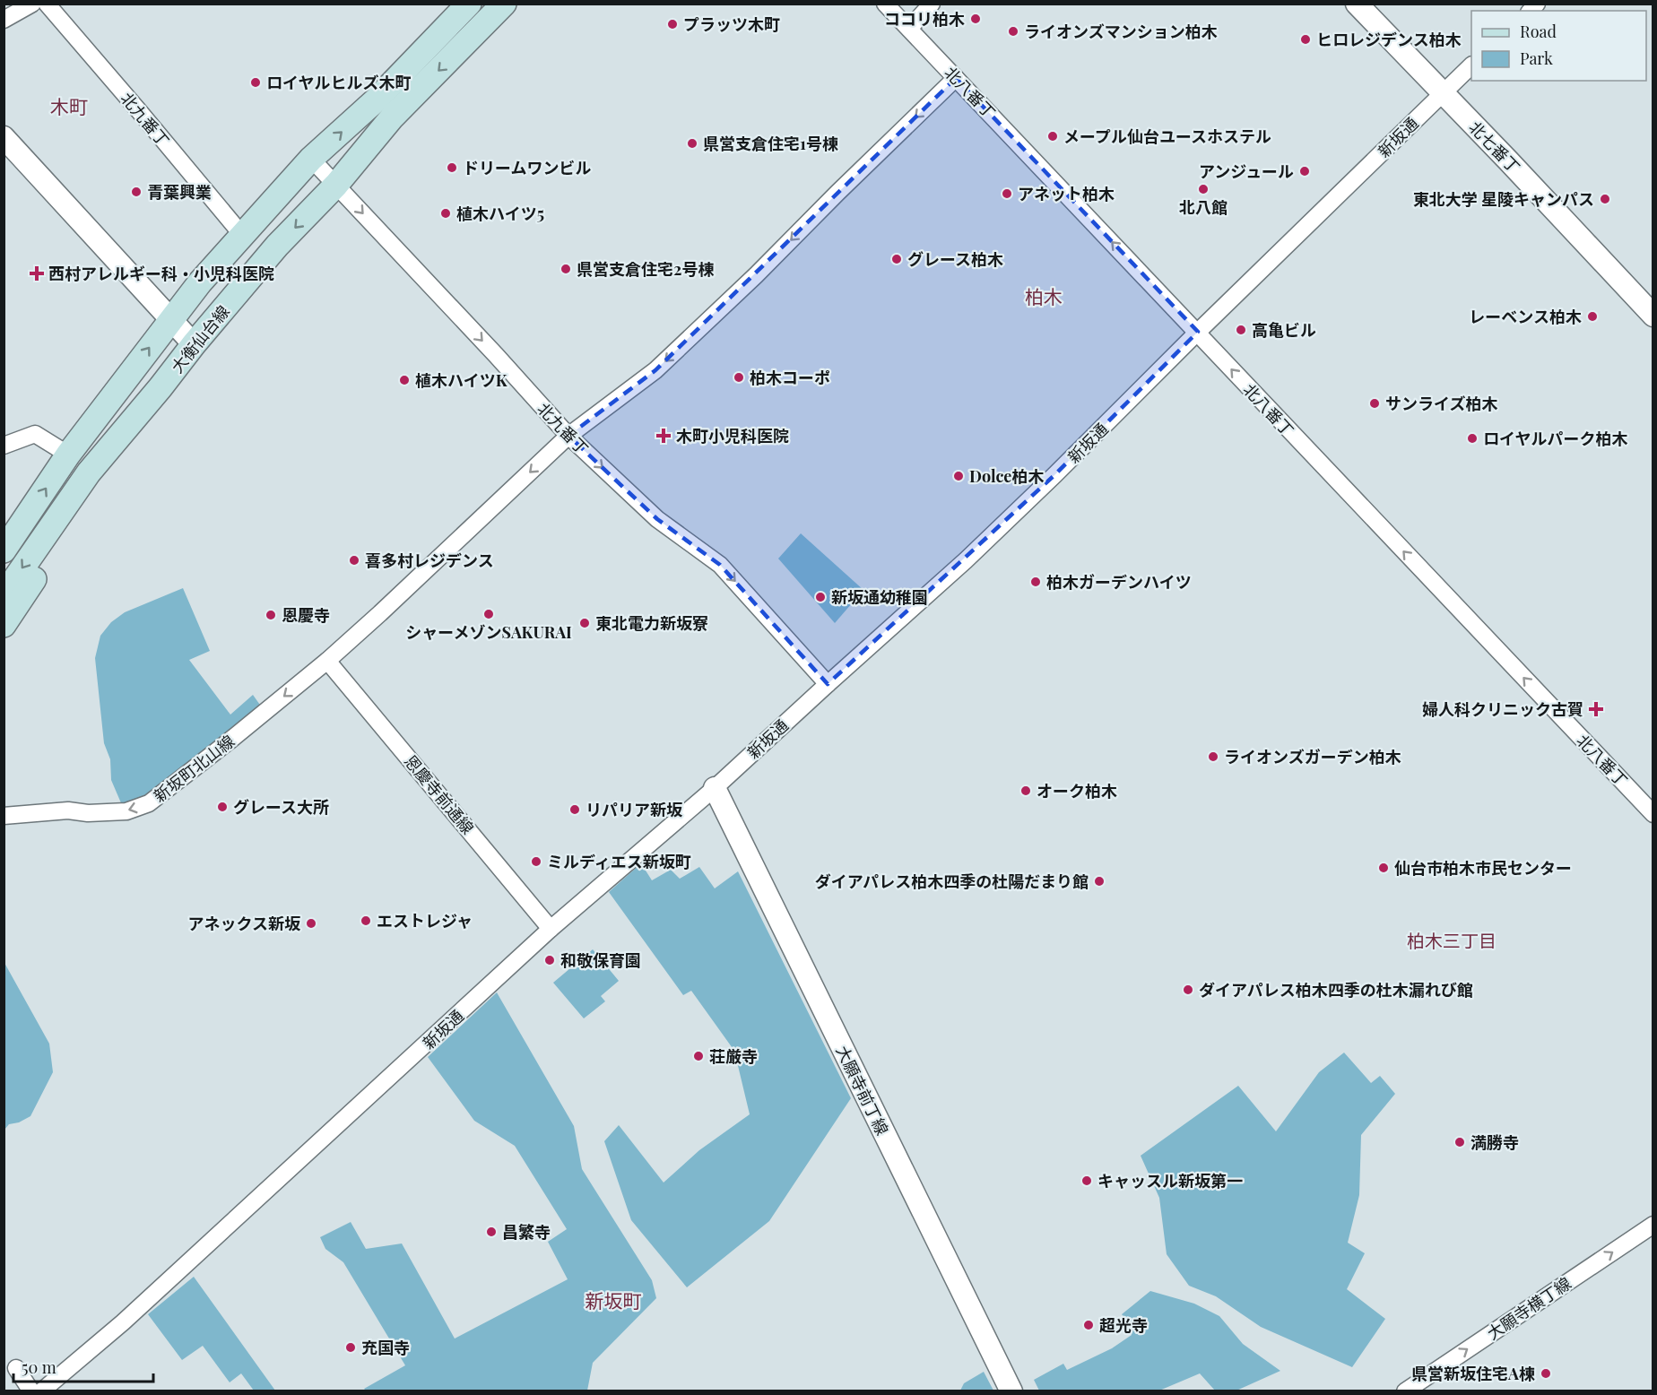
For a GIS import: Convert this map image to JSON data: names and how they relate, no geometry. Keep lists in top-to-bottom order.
{
  "streets": {
    "main road": ["大衡仙台線"],
    "street": [
      "北八番丁",
      "北九番丁",
      "新坂通",
      "北七番丁",
      "新坂町北山線",
      "恩慶寺前通線",
      "大願寺前丁線",
      "大願寺横丁線"
    ]
  },
  "crossings": [
    ["北八番丁", "新坂通"],
    ["北八番丁", "新坂町北山線"],
    ["北九番丁", "新坂通"],
    ["北九番丁", "大衡仙台線"],
    ["北九番丁", "新坂町北山線"],
    ["新坂通", "北七番丁"],
    ["新坂通", "恩慶寺前通線"],
    ["新坂通", "大願寺前丁線"],
    ["新坂町北山線", "恩慶寺前通線"]
  ],
  "one_way": [
    "北八番丁",
    "北九番丁",
    "新坂町北山線",
    "大願寺横丁線"
  ],
  "districts": [
    "木町",
    "柏木",
    "柏木三丁目",
    "新坂町"
  ],
  "places": {
    "other": [
      "ココリ柏木",
      "プラッツ木町",
      "ライオンズマンション柏木",
      "ヒロレジデンス柏木",
      "ロイヤルヒルズ木町",
      "メープル仙台ユースホステル",
      "県営支倉住宅1号棟",
      "ドリームワンビル",
      "アンジュール",
      "北八館",
      "青葉興業",
      "アネット柏木",
      "東北大学 星陵キャンパス",
      "植木ハイツ5",
      "グレース柏木",
      "県営支倉住宅2号棟",
      "レーベンス柏木",
      "高亀ビル",
      "柏木コーポ",
      "植木ハイツK",
      "サンライズ柏木",
      "ロイヤルパーク柏木",
      "Dolce柏木",
      "喜多村レジデンス",
      "柏木ガーデンハイツ",
      "新坂通幼稚園",
      "シャーメゾンSAKURAI",
      "恩慶寺",
      "東北電力新坂寮",
      "ライオンズガーデン柏木",
      "オーク柏木",
      "グレース大所",
      "リパリア新坂",
      "ミルディエス新坂町",
      "仙台市柏木市民センター",
      "ダイアパレス柏木四季の杜陽だまり館",
      "エストレジャ",
      "アネックス新坂",
      "和敬保育園",
      "ダイアパレス柏木四季の杜木漏れび館",
      "荘厳寺",
      "満勝寺",
      "キャッスル新坂第一",
      "昌繁寺",
      "超光寺",
      "充国寺",
      "県営新坂住宅A棟"
    ],
    "health": ["西村アレルギー科・小児科医院", "木町小児科医院", "婦人科クリニック古賀"]
  },
  "legend": ["Road", "Park"],
  "scale_bar": "50 m"
}
